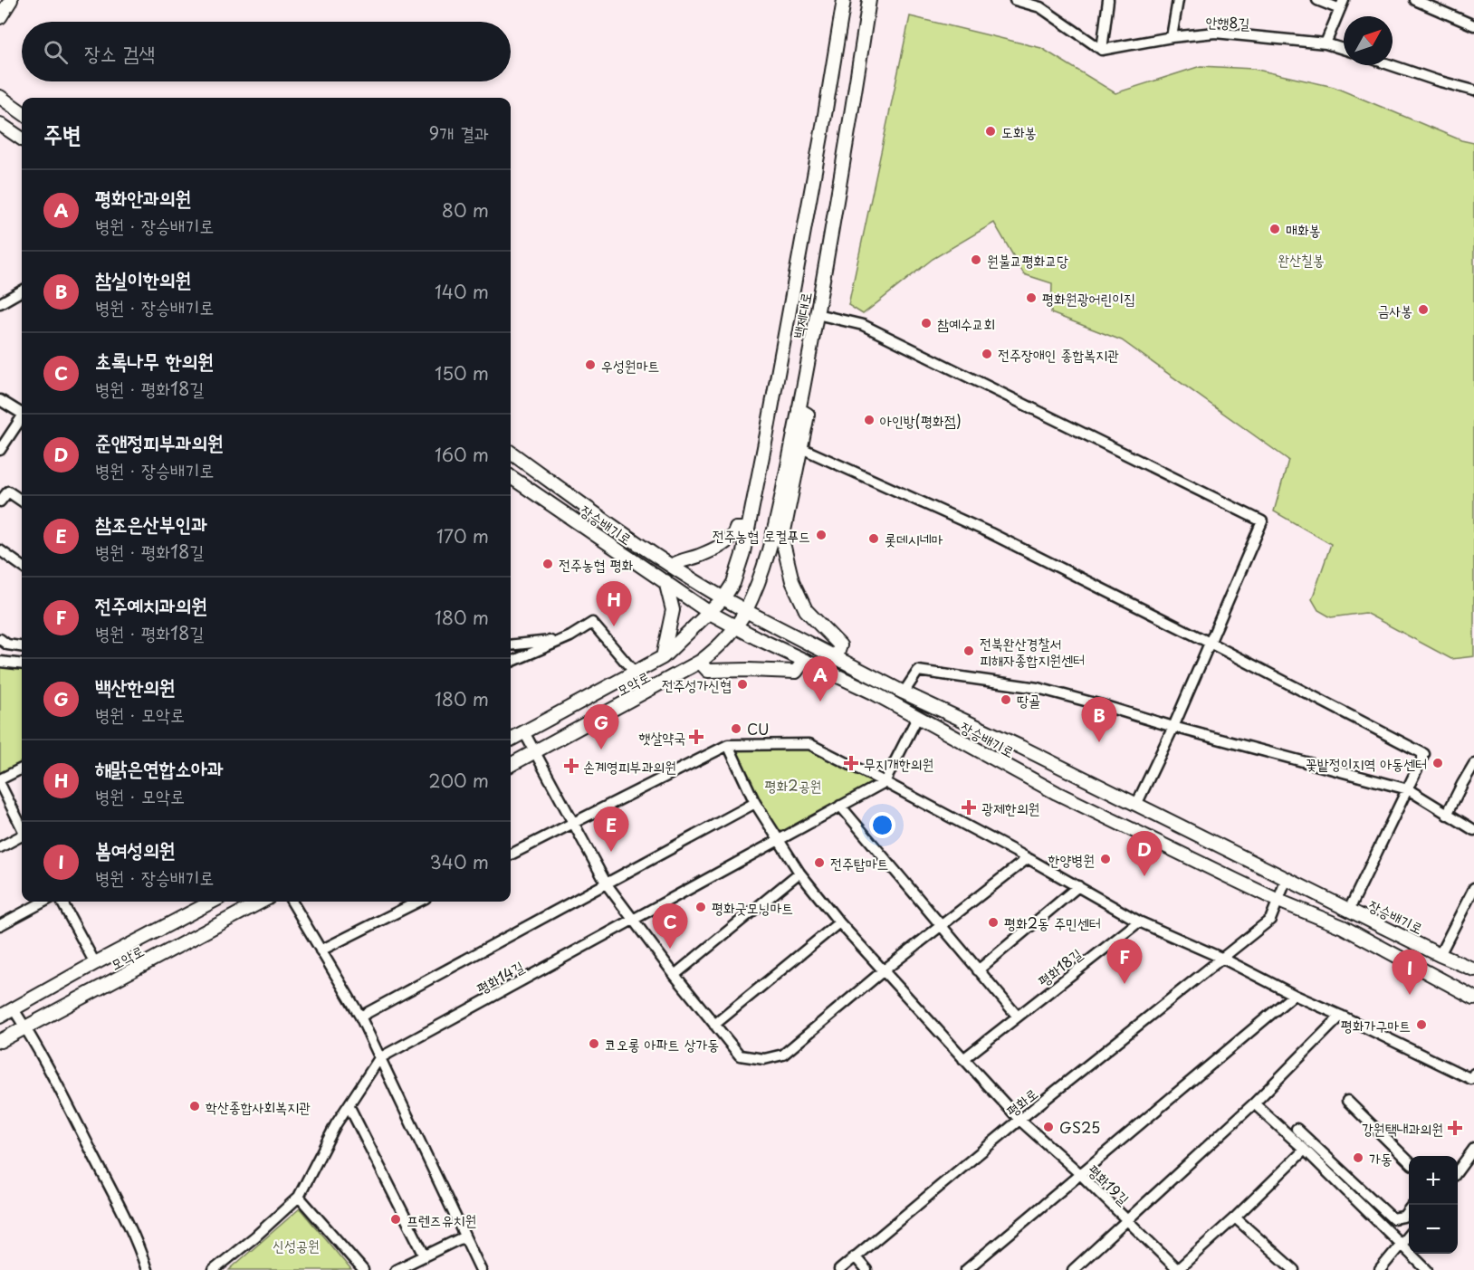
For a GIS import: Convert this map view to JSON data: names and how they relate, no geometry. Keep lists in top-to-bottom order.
{
  "streets": {
    "street": [
      "안행8길",
      "백제대로",
      "장승배기로",
      "모악로",
      "평화18길",
      "평화14길",
      "평화로",
      "평화19길"
    ]
  },
  "crossings": [
    ["백제대로", "장승배기로"],
    ["백제대로", "모악로"],
    ["장승배기로", "모악로"],
    ["장승배기로", "평화로"],
    ["평화로", "평화19길"]
  ],
  "parks": ["완산칠봉", "평화2공원", "신성공원"],
  "places": {
    "other": [
      "도화봉",
      "매화봉",
      "원불교평화교당",
      "평화원광어린이집",
      "금사봉",
      "참예수교회",
      "전주장애인 종합복지관",
      "우성원마트",
      "아인방(평화점)",
      "전주농협 로컬푸드",
      "롯데시네마",
      "전주농협 평화",
      "전북완산경찰서 피해자종합지원센터",
      "전주성가신협",
      "땅골",
      "CU",
      "꽃밭정이지역 아동센터",
      "한양병원",
      "전주탑마트",
      "평화굿모닝마트",
      "평화2동 주민센터",
      "평화가구마트",
      "코오롱 아파트 상가동",
      "학산종합사회복지관",
      "GS25",
      "가동",
      "프렌즈유치원"
    ],
    "health": [
      "햇살약국",
      "무지개한의원",
      "손계영피부과의원",
      "광제한의원",
      "강원택내과의원"
    ]
  },
  "north": "top right",
  "page": {
    "search": "장소 검색",
    "heading": ["주변", "9개 결과"],
    "list": [
      {
        "mark": "A",
        "name": "평화안과의원",
        "note": "병원 · 장승배기로",
        "value": "80 m"
      },
      {
        "mark": "B",
        "name": "참실이한의원",
        "note": "병원 · 장승배기로",
        "value": "140 m"
      },
      {
        "mark": "C",
        "name": "초록나무 한의원",
        "note": "병원 · 평화18길",
        "value": "150 m"
      },
      {
        "mark": "D",
        "name": "준앤정피부과의원",
        "note": "병원 · 장승배기로",
        "value": "160 m"
      },
      {
        "mark": "E",
        "name": "참조은산부인과",
        "note": "병원 · 평화18길",
        "value": "170 m"
      },
      {
        "mark": "F",
        "name": "전주예치과의원",
        "note": "병원 · 평화18길",
        "value": "180 m"
      },
      {
        "mark": "G",
        "name": "백산한의원",
        "note": "병원 · 모악로",
        "value": "180 m"
      },
      {
        "mark": "H",
        "name": "해맑은연합소아과",
        "note": "병원 · 모악로",
        "value": "200 m"
      },
      {
        "mark": "I",
        "name": "봄여성의원",
        "note": "병원 · 장승배기로",
        "value": "340 m"
      }
    ],
    "pins": [
      "H",
      "A",
      "B",
      "G",
      "E",
      "D",
      "C",
      "F",
      "I"
    ],
    "map_buttons": ["+", "−"]
  }
}
